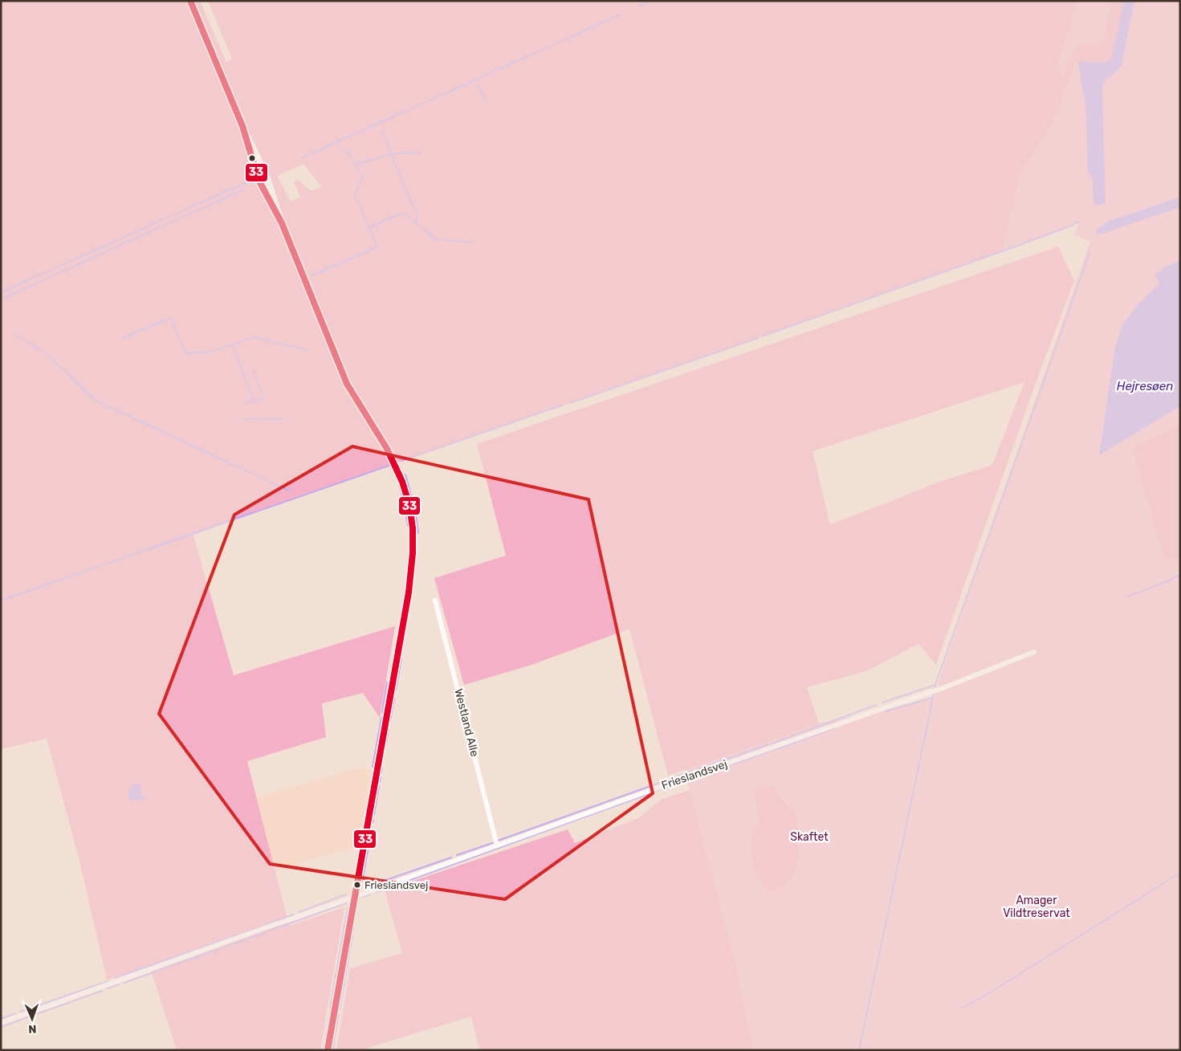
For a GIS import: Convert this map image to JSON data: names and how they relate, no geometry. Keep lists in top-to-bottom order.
{
  "streets": {
    "street": ["Westland Alle", "Frieslandsvej"]
  },
  "crossings": [
    ["Westland Alle", "Frieslandsvej"]
  ],
  "water": ["Hejresøen"],
  "parks": ["Skaftet", "Amager Vildtreservat"],
  "places": ["Frieslandsvej"],
  "lines": ["transit line 33"],
  "north": "bottom"
}
